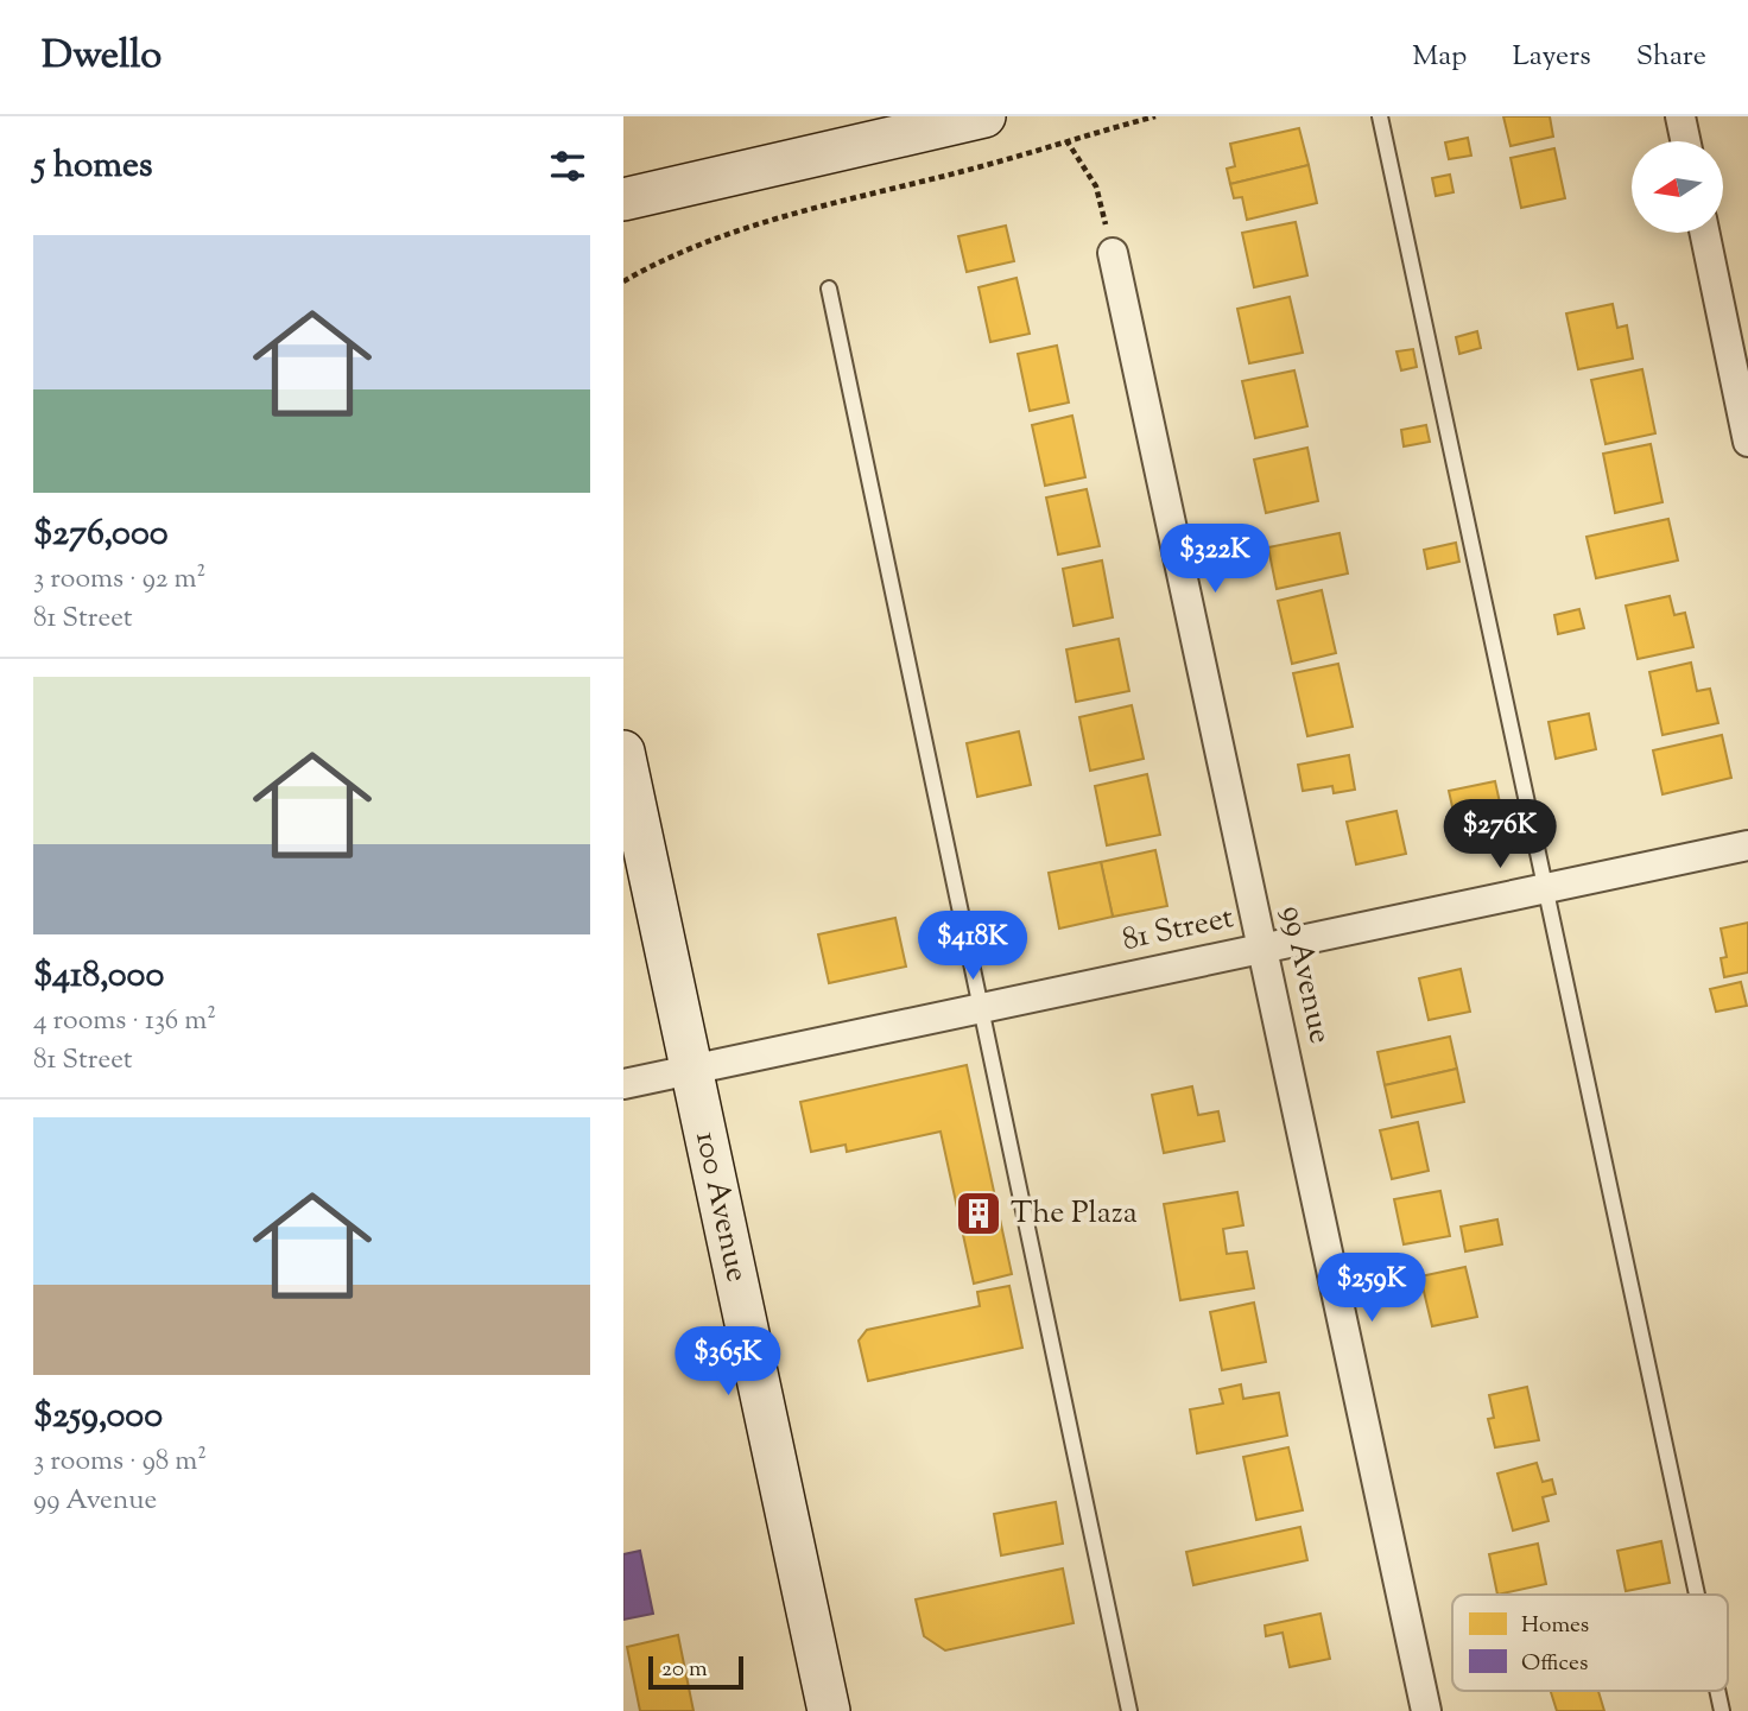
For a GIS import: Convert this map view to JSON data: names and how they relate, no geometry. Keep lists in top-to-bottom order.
{
  "streets": {
    "main road": ["100 Avenue"],
    "street": ["81 Street", "99 Avenue"]
  },
  "crossings": [
    ["81 Street", "99 Avenue"],
    ["81 Street", "100 Avenue"]
  ],
  "places": {
    "building": ["The Plaza"]
  },
  "legend": ["Homes", "Offices"],
  "scale_bar": "20 m",
  "north": "left",
  "page": {
    "header": "Dwello",
    "nav": ["Map", "Layers", "Share"],
    "heading": "5 homes",
    "list": [
      {
        "name": "$276,000",
        "note": "3 rooms · 92 m² · 81 Street"
      },
      {
        "name": "$418,000",
        "note": "4 rooms · 136 m² · 81 Street"
      },
      {
        "name": "$259,000",
        "note": "3 rooms · 98 m² · 99 Avenue"
      }
    ],
    "price": [
      "$322K",
      "$276K",
      "$418K",
      "$259K",
      "$365K"
    ],
    "scale": "20 m"
  }
}
